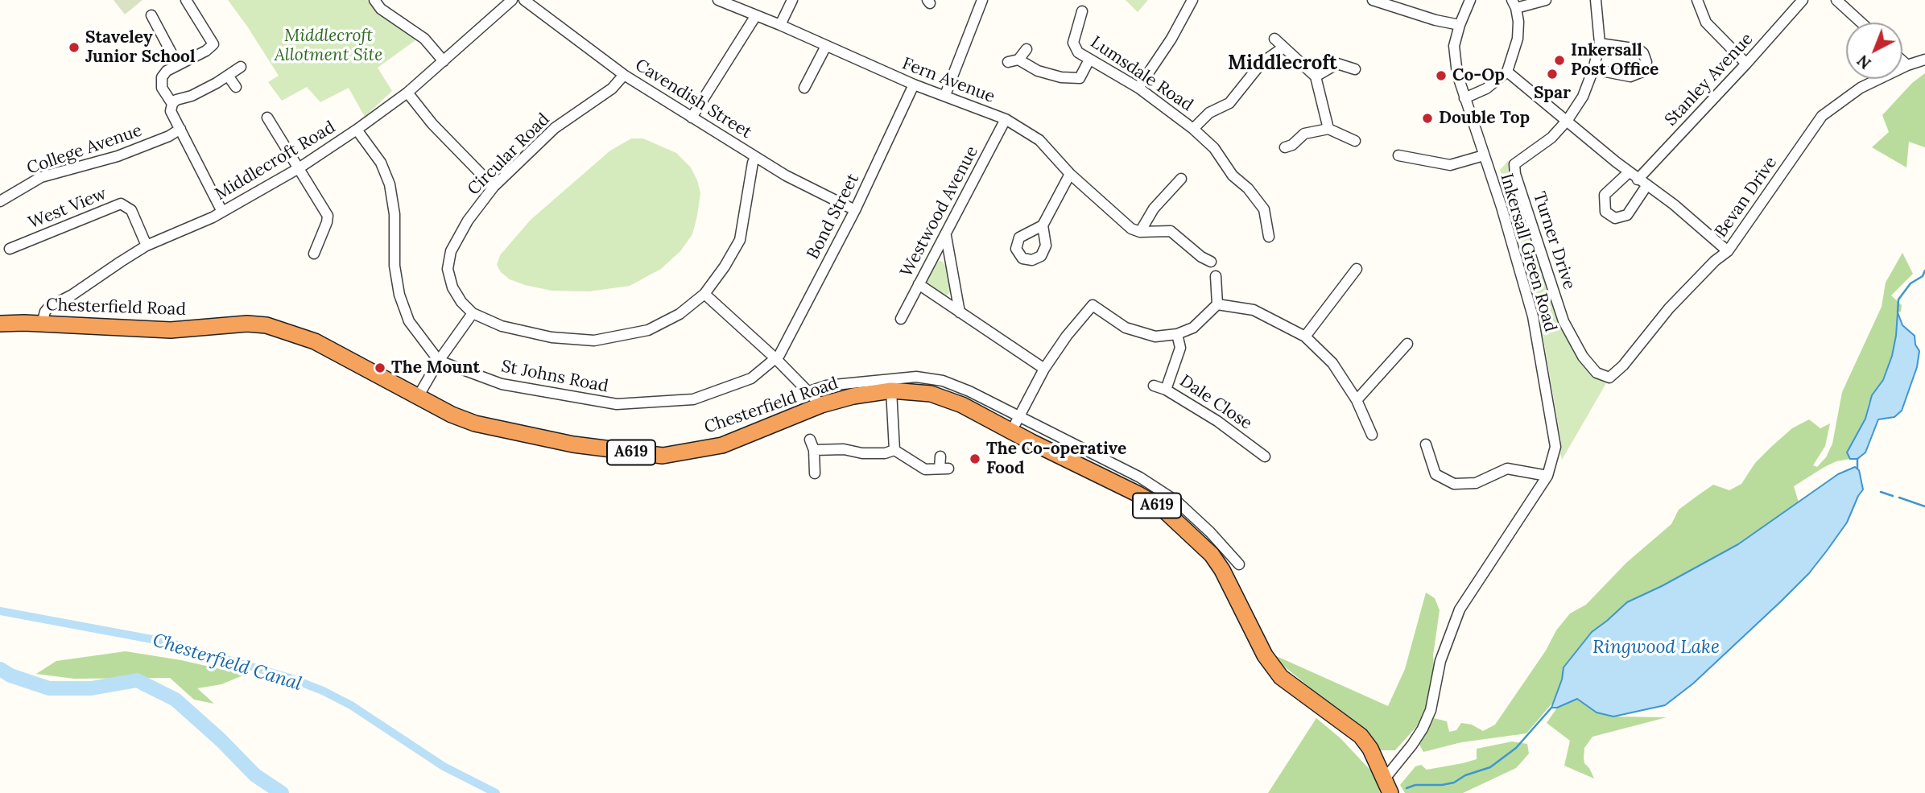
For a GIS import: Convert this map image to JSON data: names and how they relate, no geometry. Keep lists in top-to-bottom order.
{
  "streets": {
    "highway": ["Chesterfield Road", "A619"],
    "street": [
      "Lumsdale Road",
      "Stanley Avenue",
      "Fern Avenue",
      "Cavendish Street",
      "College Avenue",
      "Circular Road",
      "Middlecroft Road",
      "Bevan Drive",
      "West View",
      "Westwood Avenue",
      "Bond Street",
      "Turner Drive",
      "Inkersall Green Road",
      "St Johns Road",
      "Dale Close"
    ]
  },
  "crossings": [
    ["Fern Avenue", "Westwood Avenue"],
    ["Fern Avenue", "Bond Street"],
    ["Cavendish Street", "Circular Road"],
    ["Cavendish Street", "Bond Street"],
    ["Middlecroft Road", "West View"],
    ["Middlecroft Road", "Chesterfield Road"],
    ["Bevan Drive", "Turner Drive"],
    ["Bond Street", "St Johns Road"],
    ["Inkersall Green Road", "Chesterfield Road"]
  ],
  "districts": ["Middlecroft"],
  "water": ["Ringwood Lake", "Chesterfield Canal"],
  "parks": ["Middlecroft Allotment Site"],
  "places": [
    "Staveley Junior School",
    "Inkersall Post Office",
    "Spar",
    "Co-Op",
    "Double Top",
    "The Mount",
    "The Co-operative Food"
  ],
  "north": "bottom left"
}
